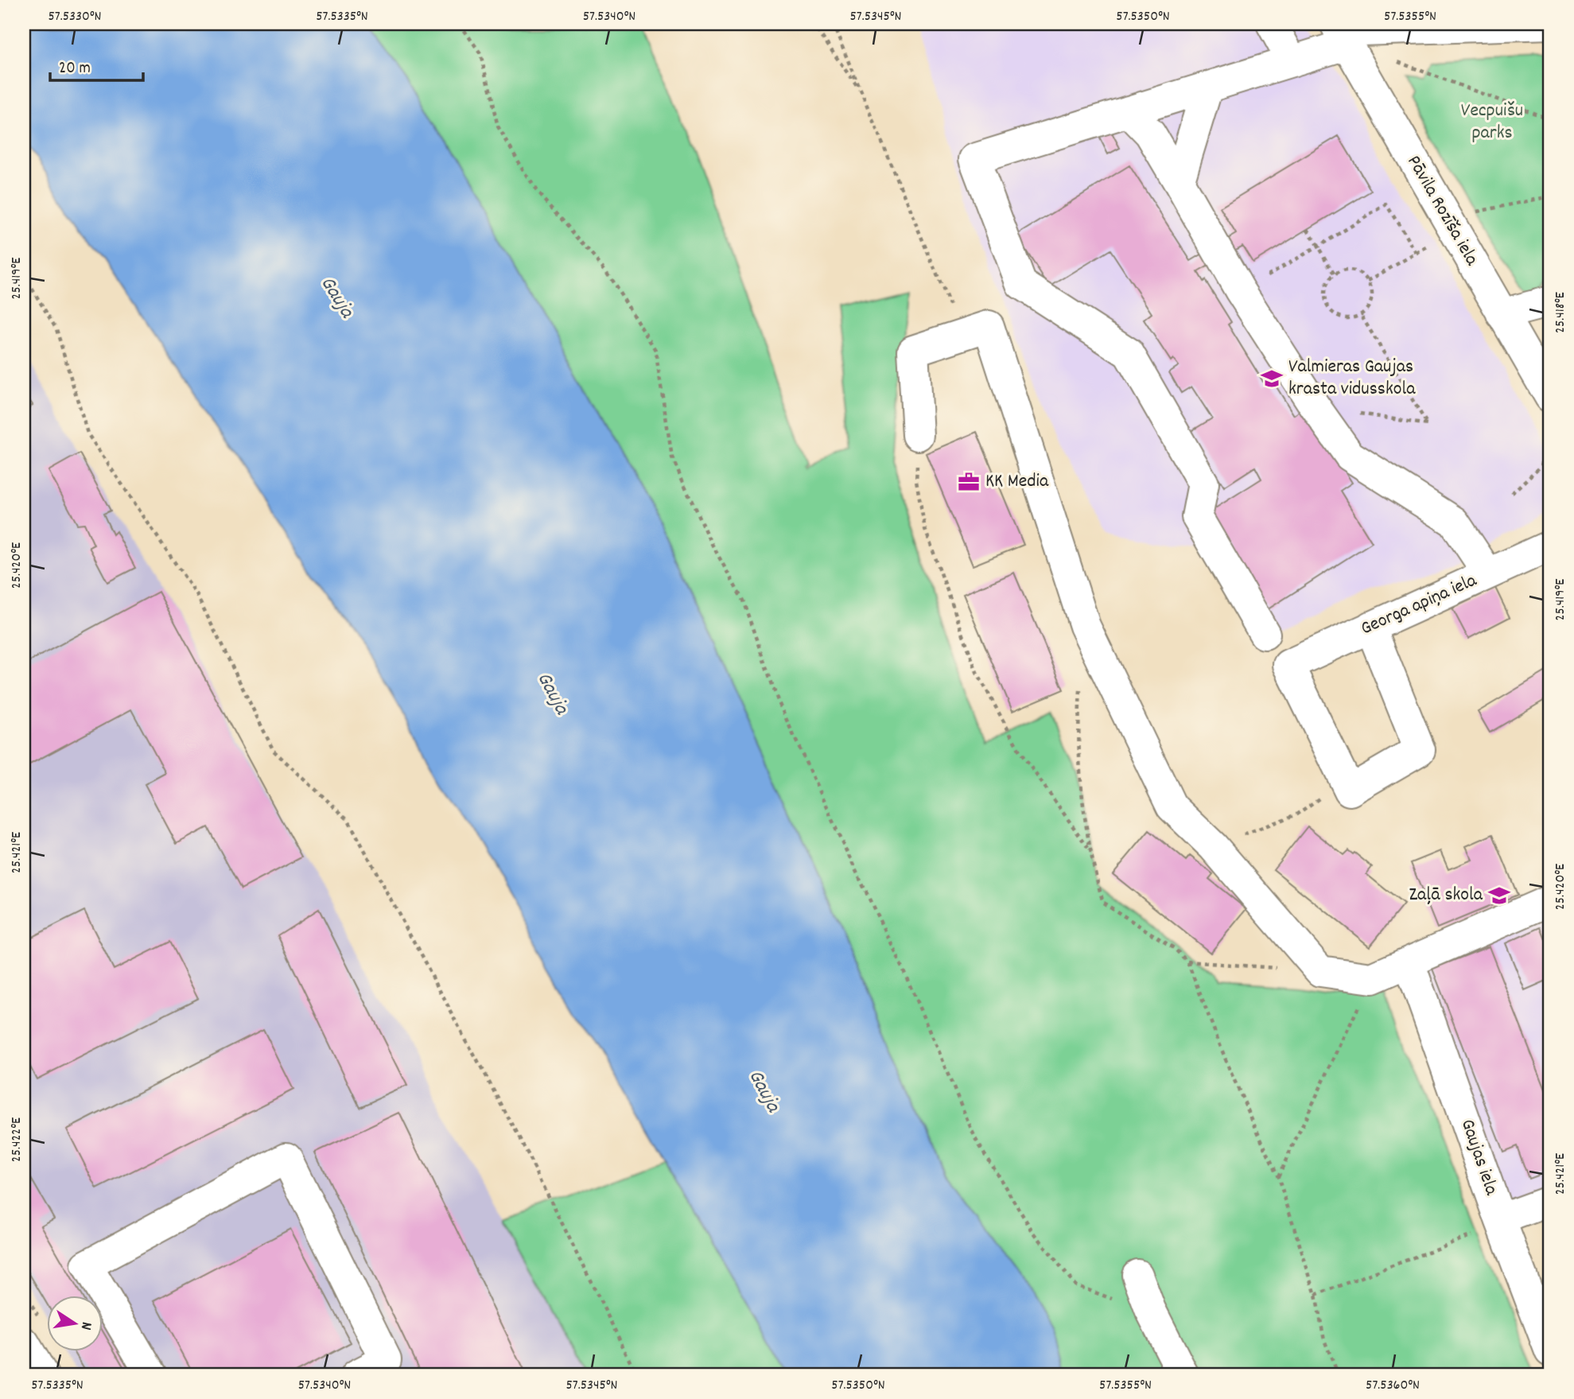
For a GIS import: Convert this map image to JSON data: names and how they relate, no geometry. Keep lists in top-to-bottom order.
{
  "streets": {
    "street": ["Pāvila Rozīša iela", "Georga apiņa iela", "Gaujas iela"]
  },
  "water": ["Gauja"],
  "parks": ["Vecpuišu parks"],
  "places": {
    "school or university": ["Valmieras Gaujas krasta vidusskola", "Zaļā skola"],
    "office": ["KK Media"]
  },
  "scale_bar": "20 m",
  "north": "right",
  "coordinates": [
    "57.5330°N",
    "57.5335°N",
    "57.5340°N",
    "57.5345°N",
    "57.5350°N",
    "57.5355°N",
    "25.419°E",
    "25.418°E",
    "25.420°E",
    "25.421°E",
    "25.422°E",
    "57.5360°N"
  ]
}
